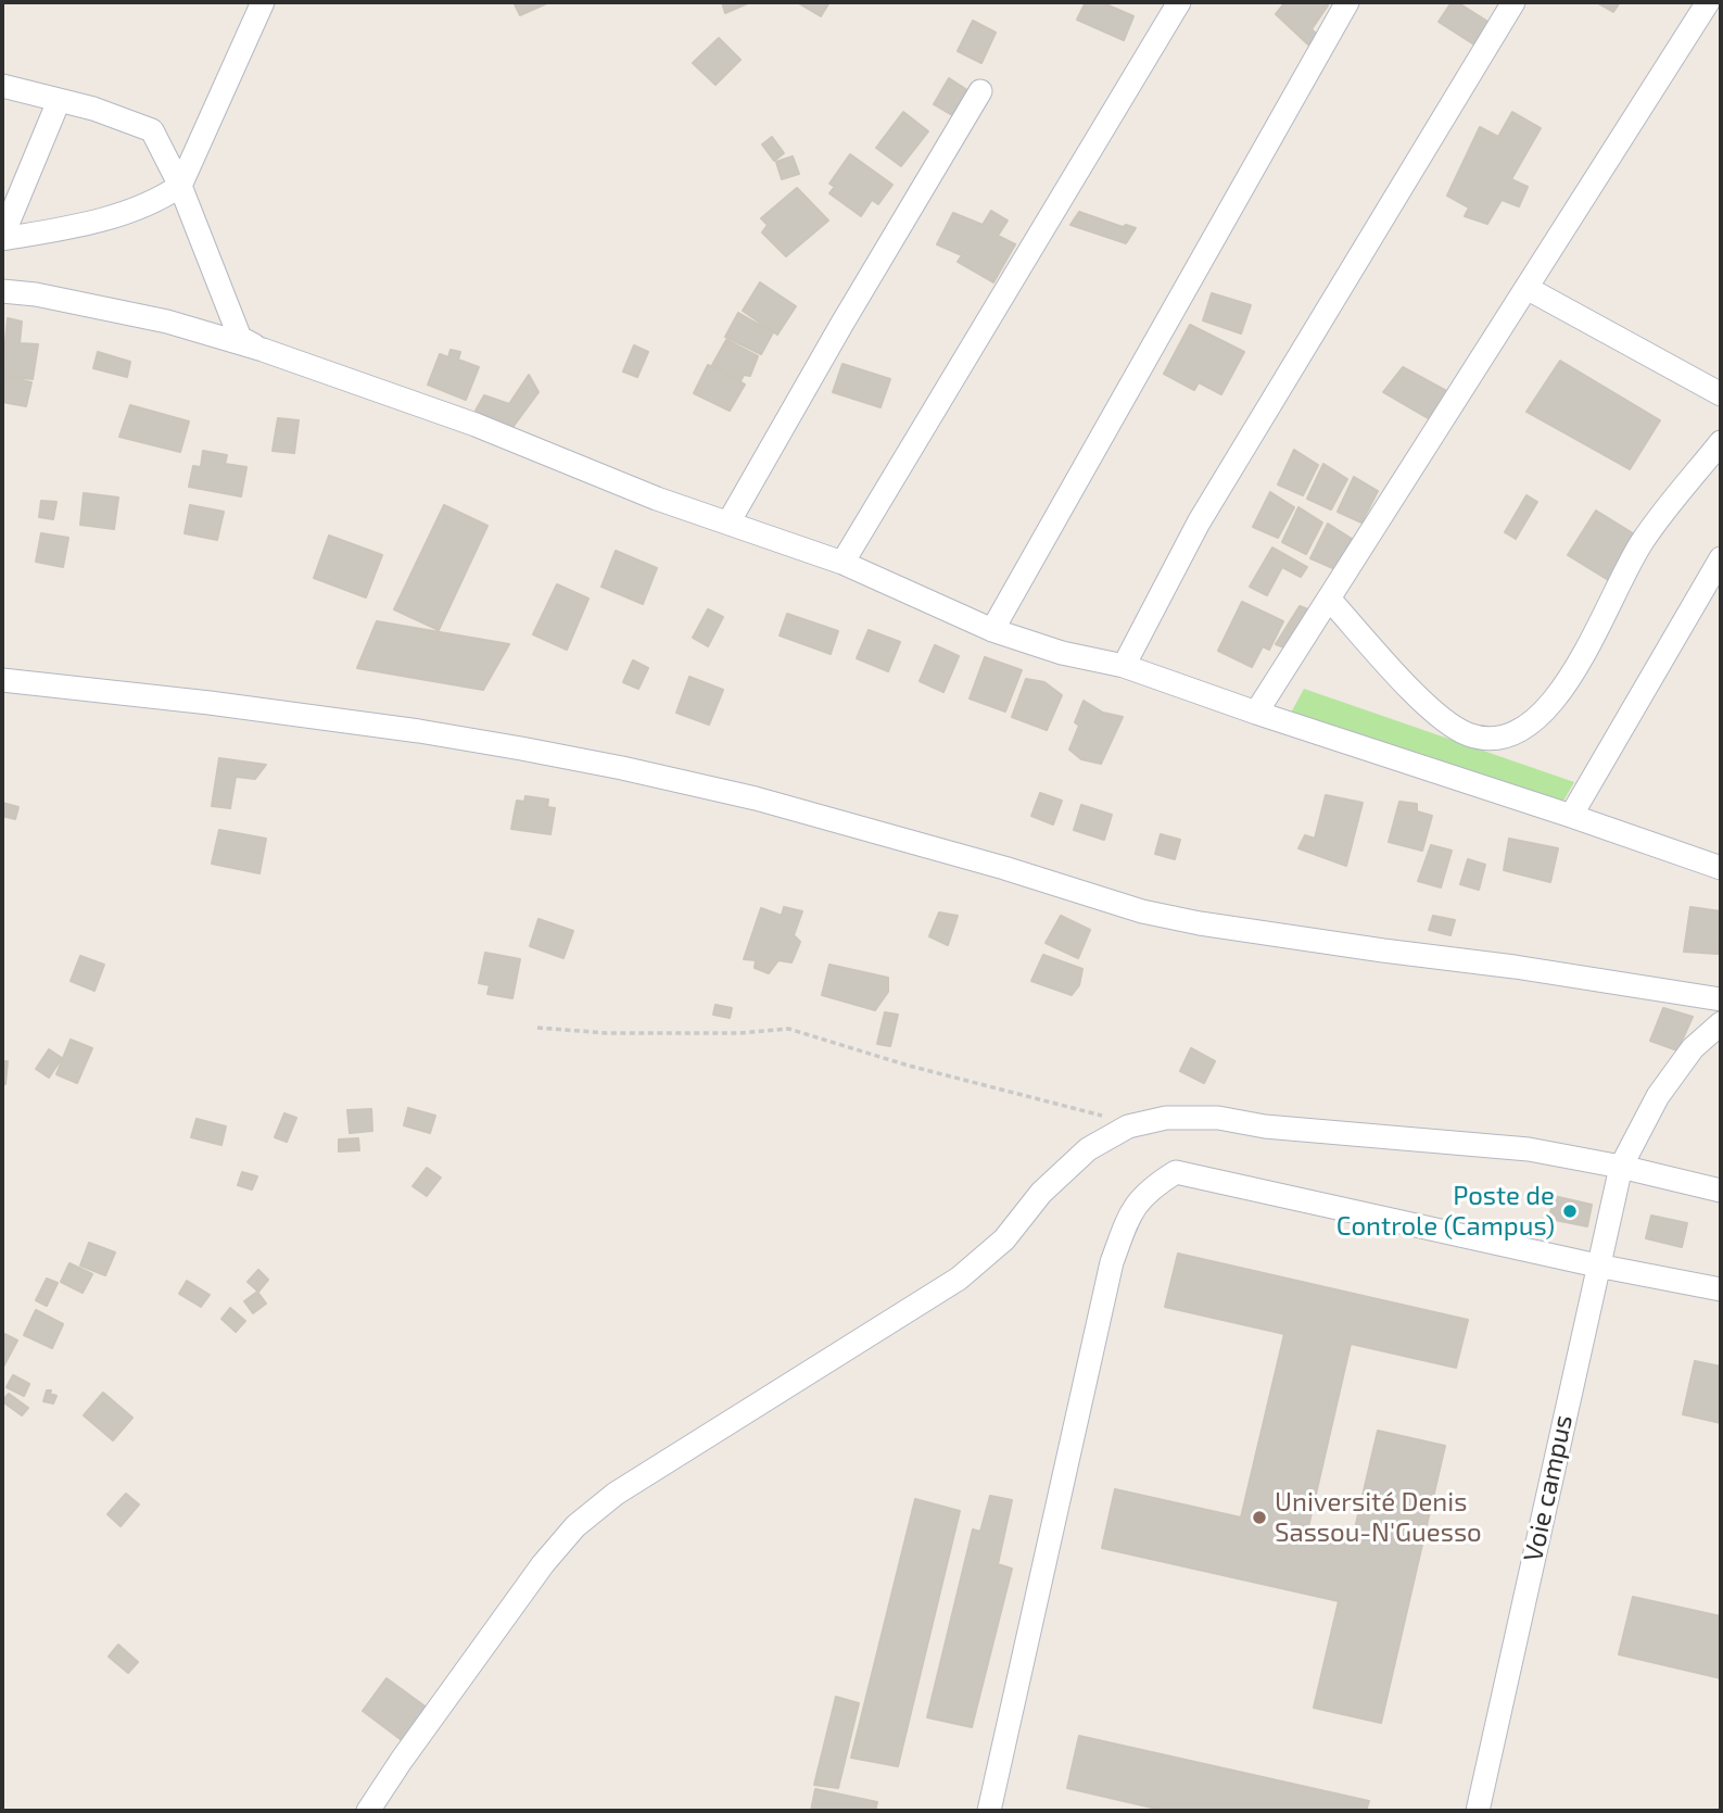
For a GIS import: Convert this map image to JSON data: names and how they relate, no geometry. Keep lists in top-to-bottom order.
{
  "streets": {
    "street": ["Voie campus"]
  },
  "places": ["Poste de Controle (Campus)", "Université Denis Sassou-N'Guesso"]
}
